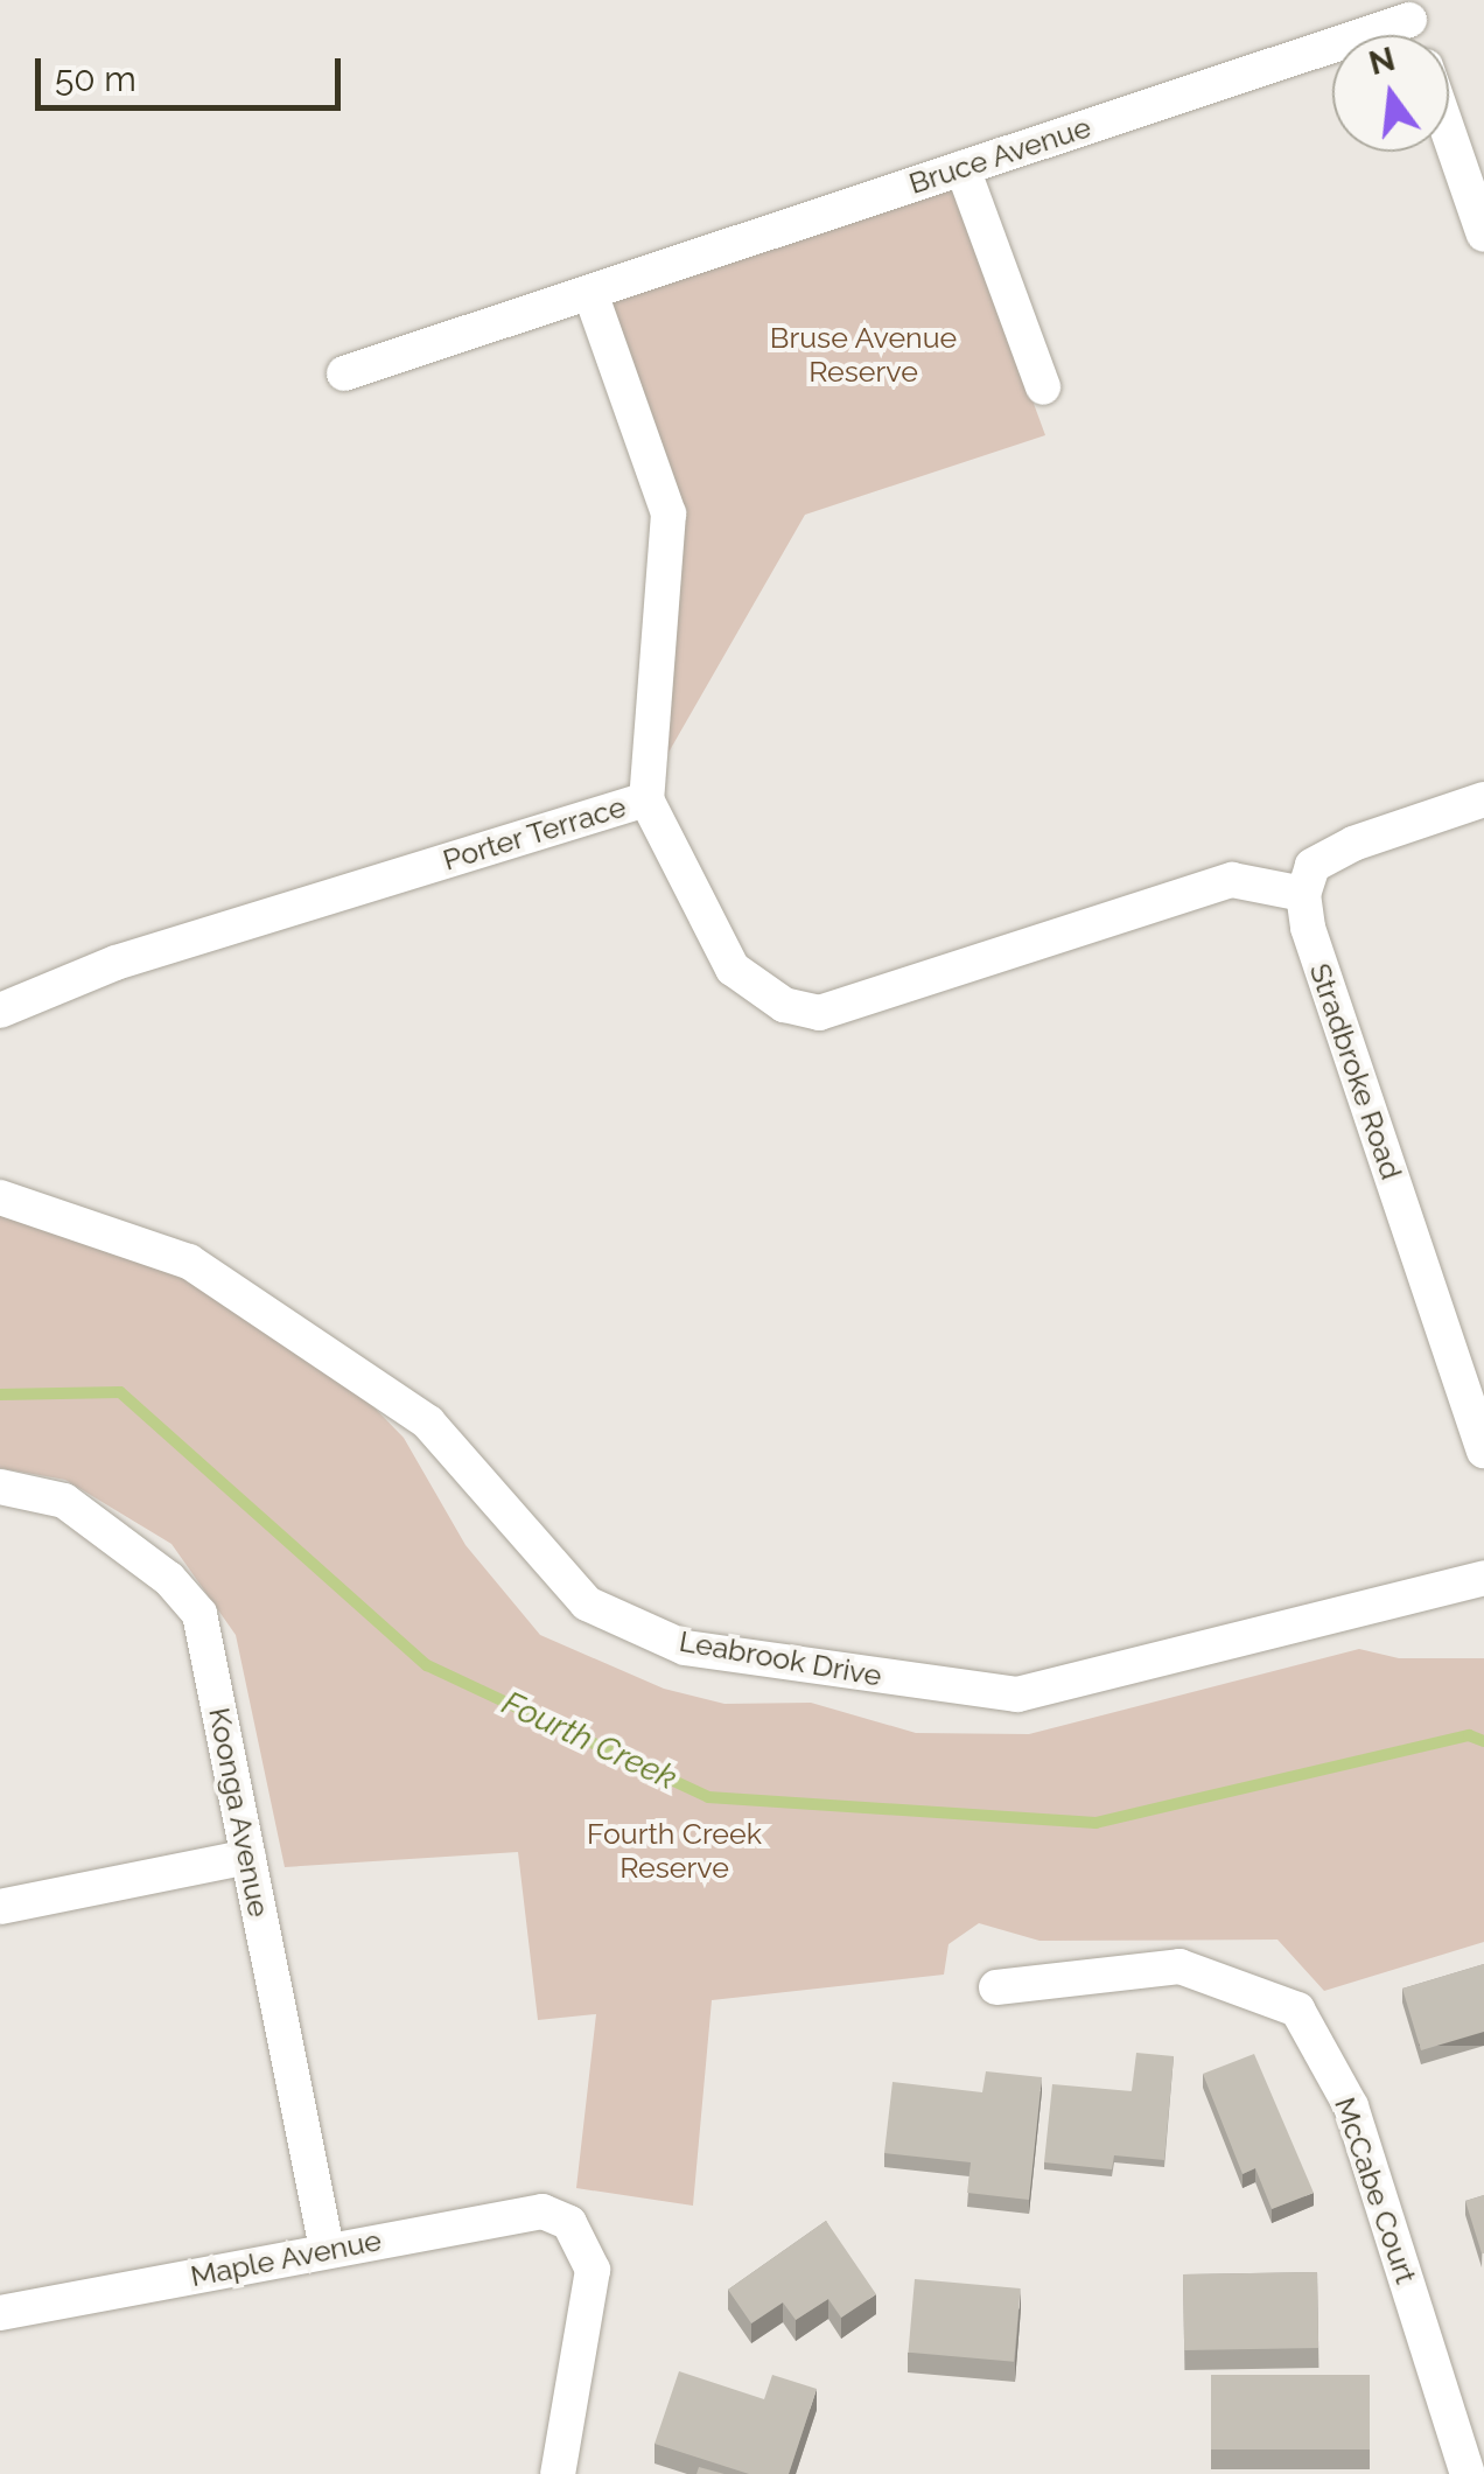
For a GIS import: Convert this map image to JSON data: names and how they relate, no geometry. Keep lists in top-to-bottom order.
{
  "streets": {
    "street": [
      "Bruce Avenue",
      "Porter Terrace",
      "Stradbroke Road",
      "Leabrook Drive",
      "Koonga Avenue",
      "McCabe Court",
      "Maple Avenue"
    ]
  },
  "crossings": [
    ["Porter Terrace", "Stradbroke Road"],
    ["Koonga Avenue", "Maple Avenue"]
  ],
  "water": ["Fourth Creek"],
  "parks": ["Bruse Avenue Reserve", "Fourth Creek Reserve"],
  "scale_bar": "50 m",
  "north": "top"
}
